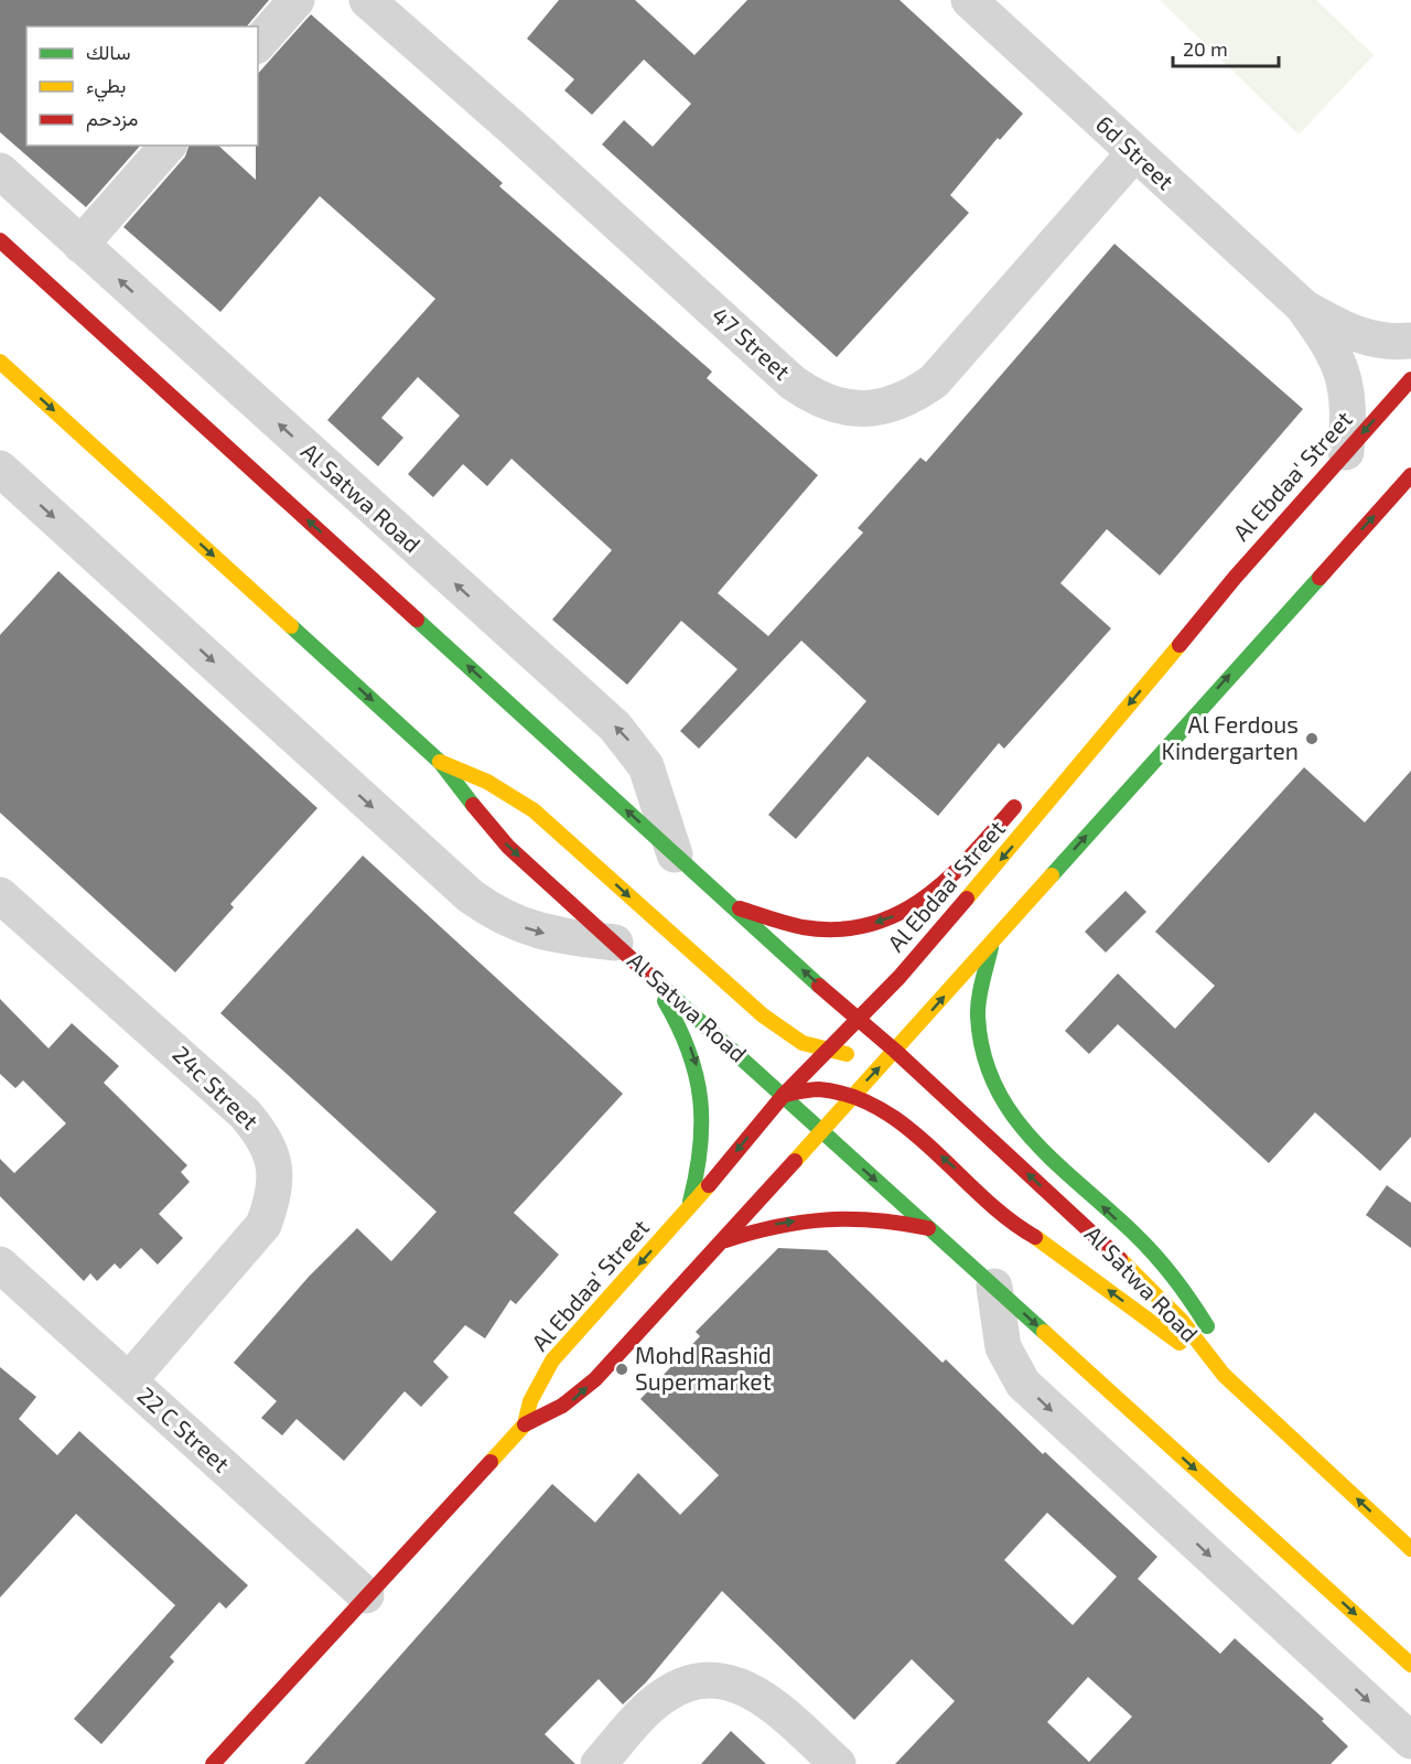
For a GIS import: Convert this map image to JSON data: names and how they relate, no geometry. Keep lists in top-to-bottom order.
{
  "streets": {
    "main road": ["Al Ebdaa' Street", "Al Satwa Road"],
    "street": [
      "6d Street",
      "47 Street",
      "24c Street",
      "22 C Street"
    ]
  },
  "crossings": [
    ["6d Street", "47 Street"],
    ["6d Street", "Al Ebdaa' Street"],
    ["Al Ebdaa' Street", "Al Satwa Road"],
    ["Al Ebdaa' Street", "22 C Street"],
    ["24c Street", "22 C Street"]
  ],
  "places": ["Al Ferdous Kindergarten", "Mohd Rashid Supermarket"],
  "legend": ["سالك", "بطيء", "مزدحم"],
  "scale_bar": "20 m"
}
